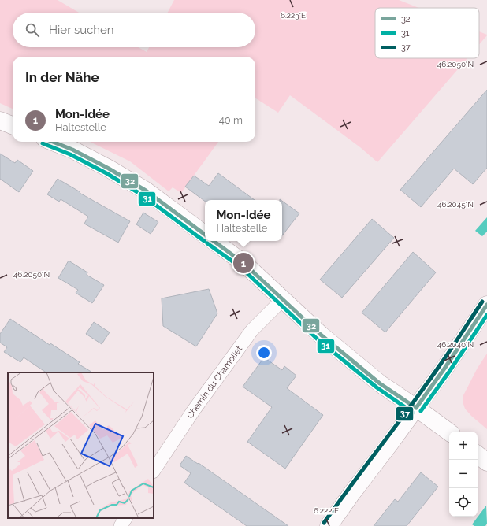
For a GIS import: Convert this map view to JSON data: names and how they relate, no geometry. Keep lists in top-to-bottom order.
{
  "streets": {
    "street": ["Chemin du Chamoliet"]
  },
  "lines": ["transit line 32", "transit line 31", "transit line 37"],
  "legend": ["32", "31", "37"],
  "page": {
    "search": "Hier suchen",
    "heading": "In der Nähe",
    "list": [
      {
        "mark": "1",
        "name": "Mon-Idée",
        "note": "Haltestelle",
        "value": "40 m"
      }
    ],
    "popup": ["Mon-Idée", "Haltestelle"],
    "pins": "1",
    "map_buttons": ["+", "−"]
  },
  "coordinates": [
    "6.223°E",
    "46.2050°N",
    "46.2045°N",
    "46.2040°N",
    "6.222°E"
  ]
}
